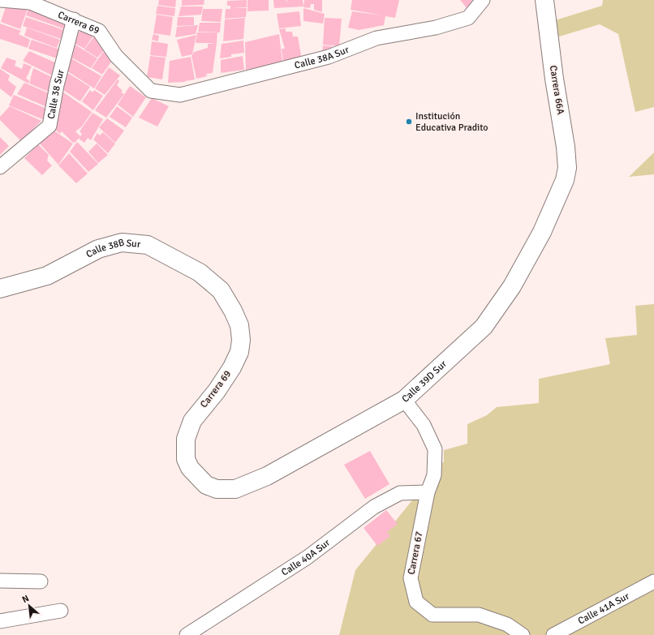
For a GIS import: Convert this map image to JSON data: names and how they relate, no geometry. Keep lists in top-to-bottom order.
{
  "streets": {
    "main road": [
      "Carrera 69",
      "Carrera 66A",
      "Calle 38B Sur",
      "Calle 39D Sur"
    ],
    "street": [
      "Calle 38A Sur",
      "Calle 38 Sur",
      "Carrera 67",
      "Calle 40A Sur",
      "Calle 41A Sur"
    ]
  },
  "crossings": [
    ["Carrera 69", "Calle 38A Sur"],
    ["Carrera 69", "Calle 38 Sur"],
    ["Carrera 69", "Calle 38B Sur"],
    ["Carrera 69", "Calle 39D Sur"],
    ["Carrera 66A", "Calle 39D Sur"],
    ["Calle 39D Sur", "Carrera 67"],
    ["Carrera 67", "Calle 40A Sur"]
  ],
  "places": ["Institución Educativa Pradito"],
  "north": "top left"
}
